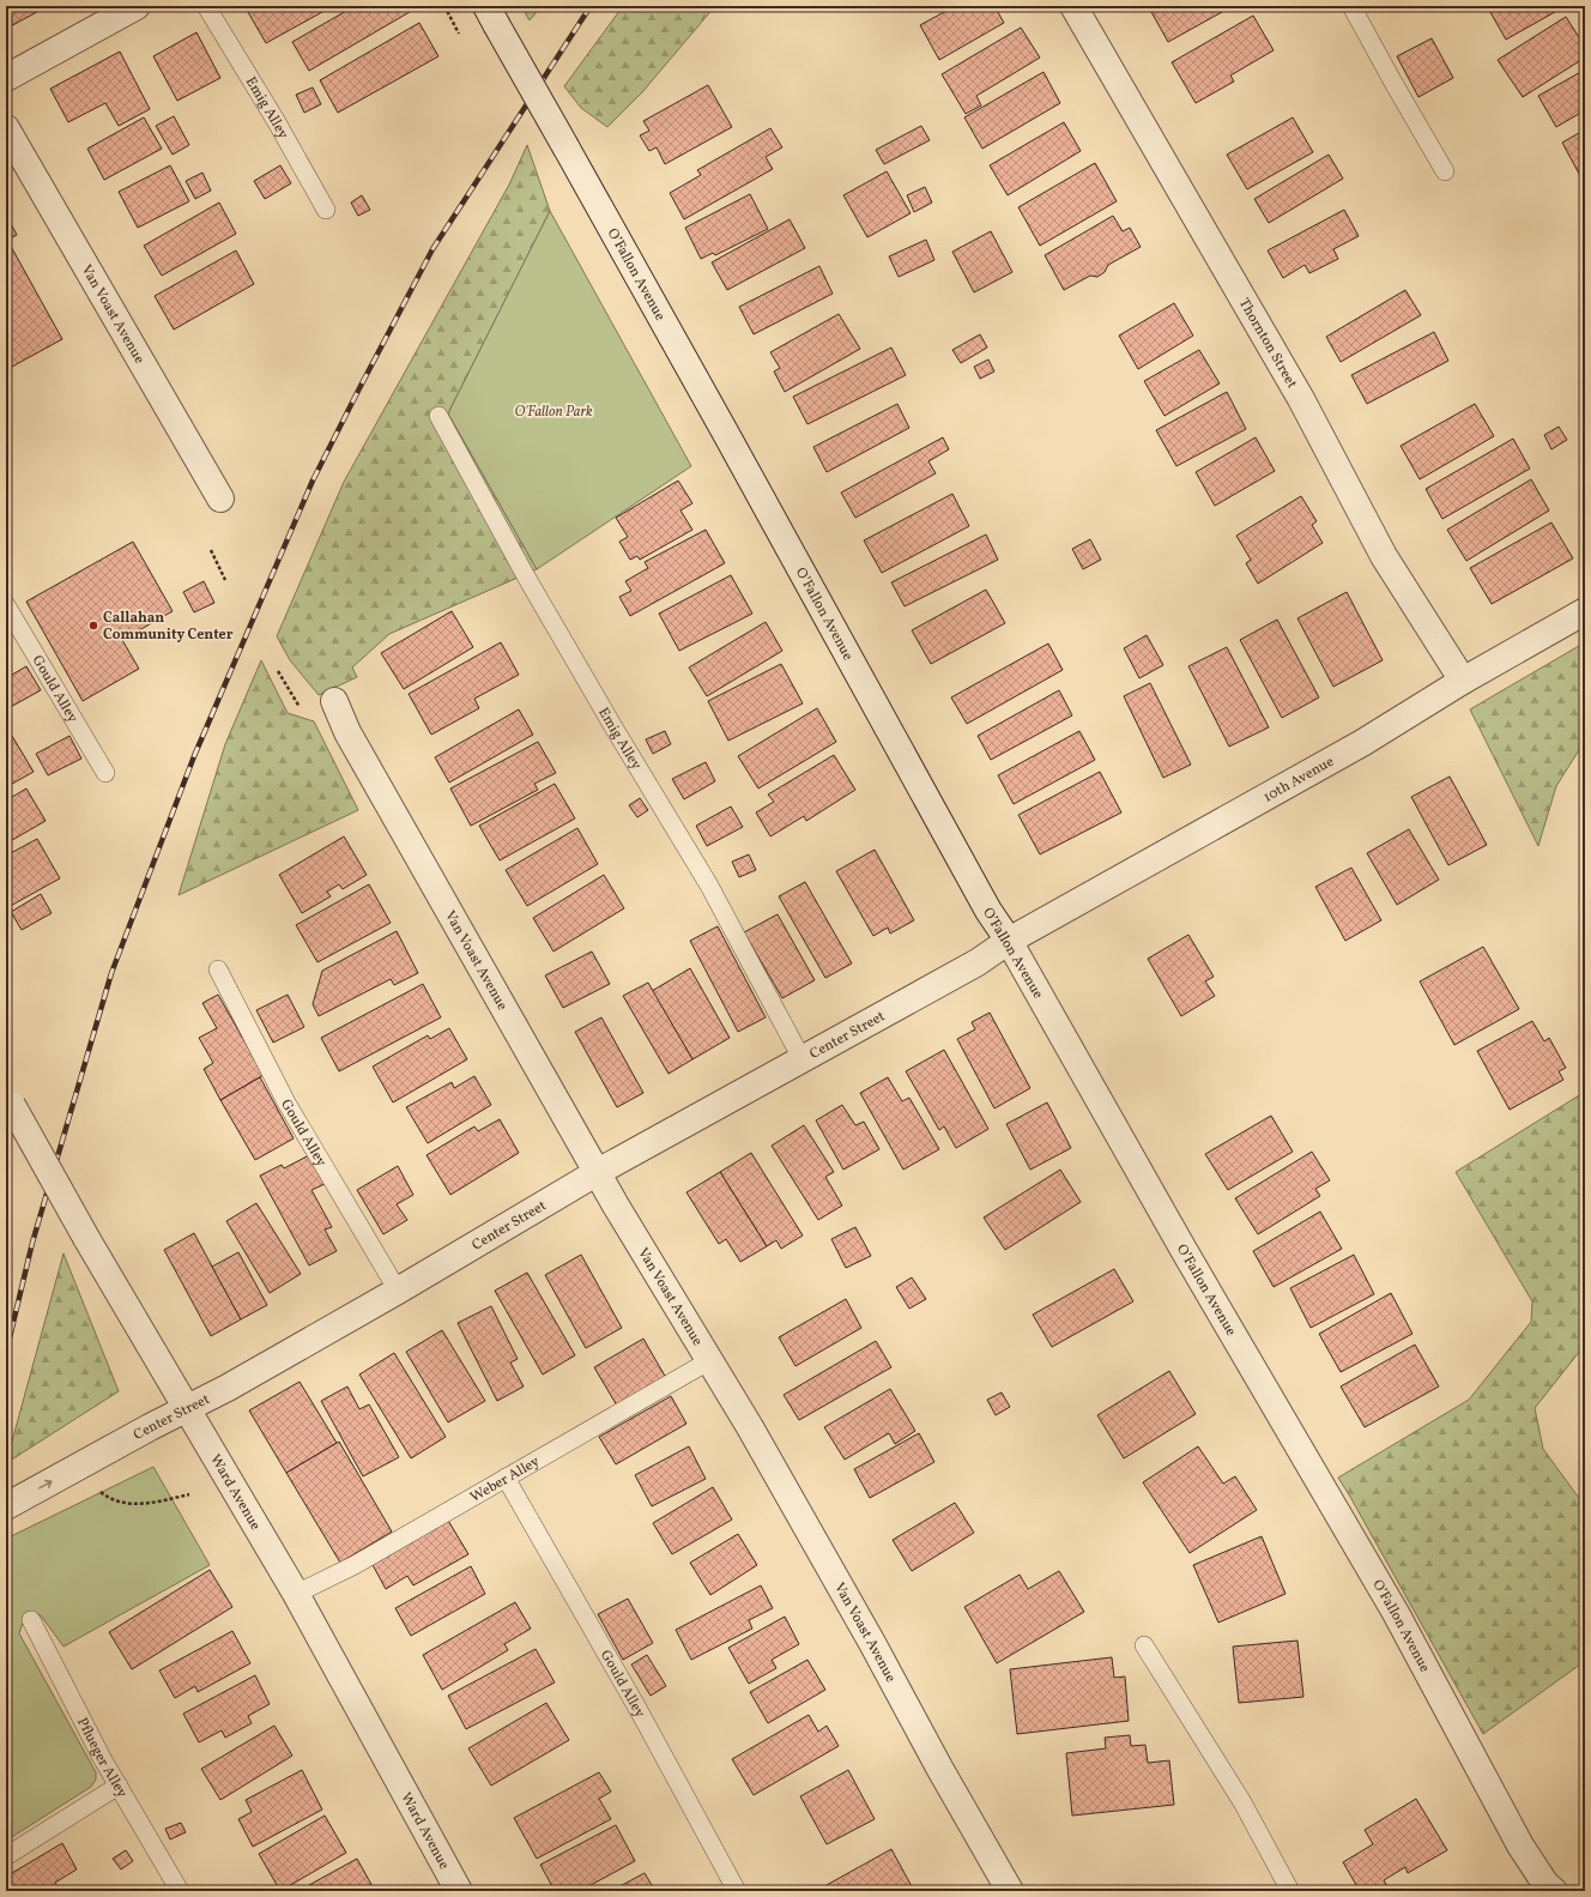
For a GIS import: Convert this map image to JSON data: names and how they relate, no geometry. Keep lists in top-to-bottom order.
{
  "streets": {
    "street": [
      "O’Fallon Avenue",
      "Van Voast Avenue",
      "Thornton Street",
      "10th Avenue",
      "Center Street",
      "Ward Avenue"
    ],
    "lane": [
      "Emig Alley",
      "Gould Alley",
      "Weber Alley",
      "Pflueger Alley"
    ]
  },
  "crossings": [
    ["Emig Alley", "Center Street"],
    ["O’Fallon Avenue", "10th Avenue"],
    ["O’Fallon Avenue", "Center Street"],
    ["Van Voast Avenue", "Center Street"],
    ["Van Voast Avenue", "Weber Alley"],
    ["Thornton Street", "10th Avenue"],
    ["Gould Alley", "Center Street"],
    ["Gould Alley", "Weber Alley"],
    ["10th Avenue", "Center Street"],
    ["Center Street", "Ward Avenue"],
    ["Weber Alley", "Ward Avenue"]
  ],
  "parks": ["O'Fallon Park"],
  "places": ["Callahan Community Center"]
}
